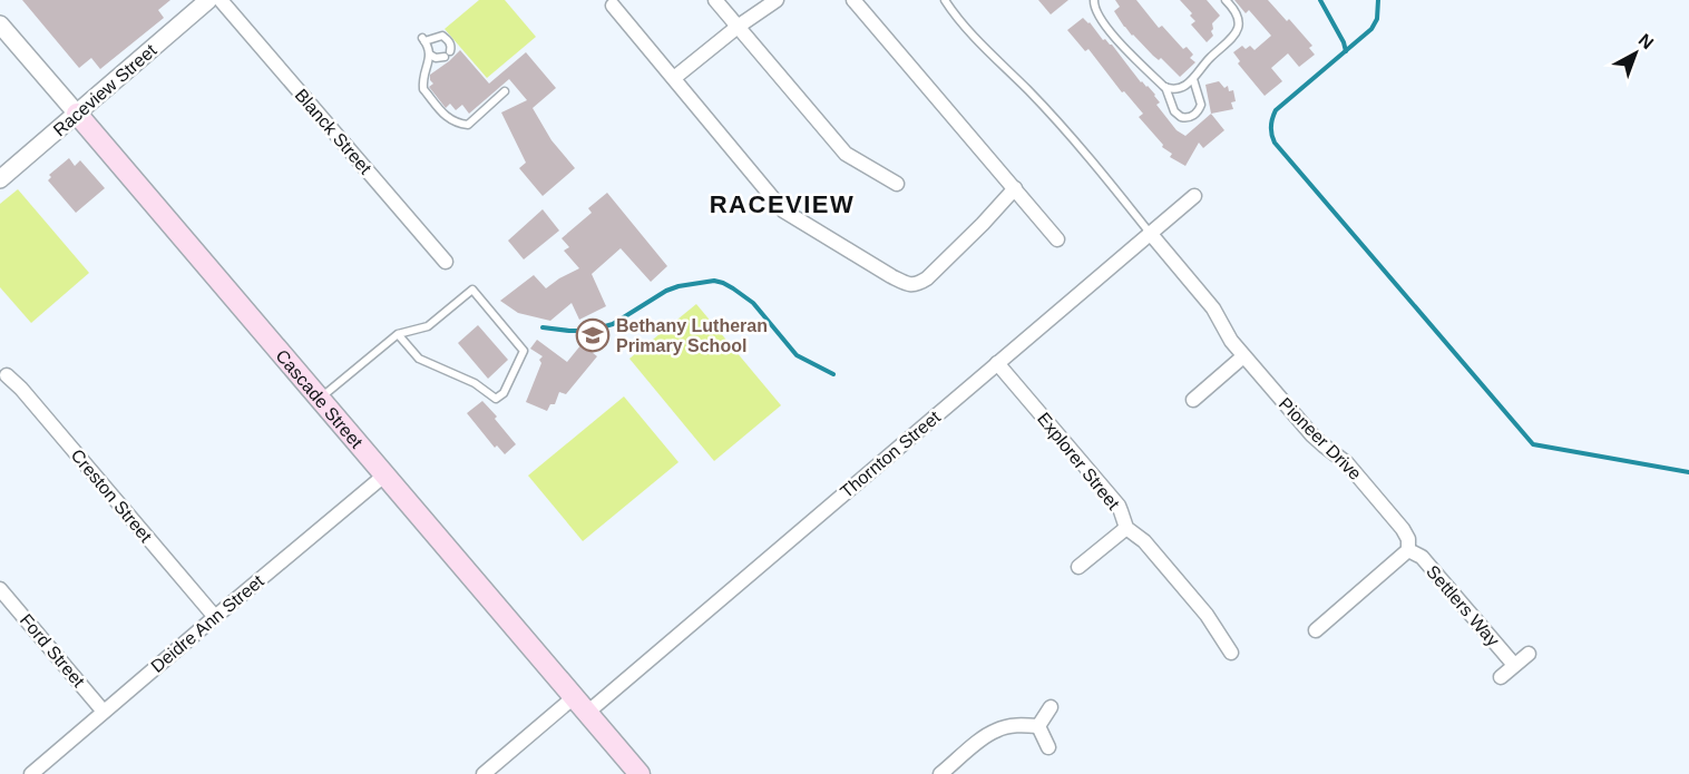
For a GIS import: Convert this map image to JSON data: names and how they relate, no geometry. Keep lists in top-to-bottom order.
{
  "streets": {
    "main road": ["Cascade Street"],
    "street": [
      "Raceview Street",
      "Blanck Street",
      "Pioneer Drive",
      "Thornton Street",
      "Explorer Street",
      "Creston Street",
      "Settlers Way",
      "Deidre Ann Street",
      "Ford Street"
    ]
  },
  "crossings": [
    ["Raceview Street", "Cascade Street"],
    ["Cascade Street", "Thornton Street"],
    ["Cascade Street", "Deidre Ann Street"],
    ["Pioneer Drive", "Thornton Street"],
    ["Pioneer Drive", "Settlers Way"],
    ["Thornton Street", "Explorer Street"],
    ["Creston Street", "Deidre Ann Street"],
    ["Deidre Ann Street", "Ford Street"]
  ],
  "districts": ["RACEVIEW"],
  "places": {
    "school or university": ["Bethany Lutheran Primary School"]
  },
  "north": "top right"
}
